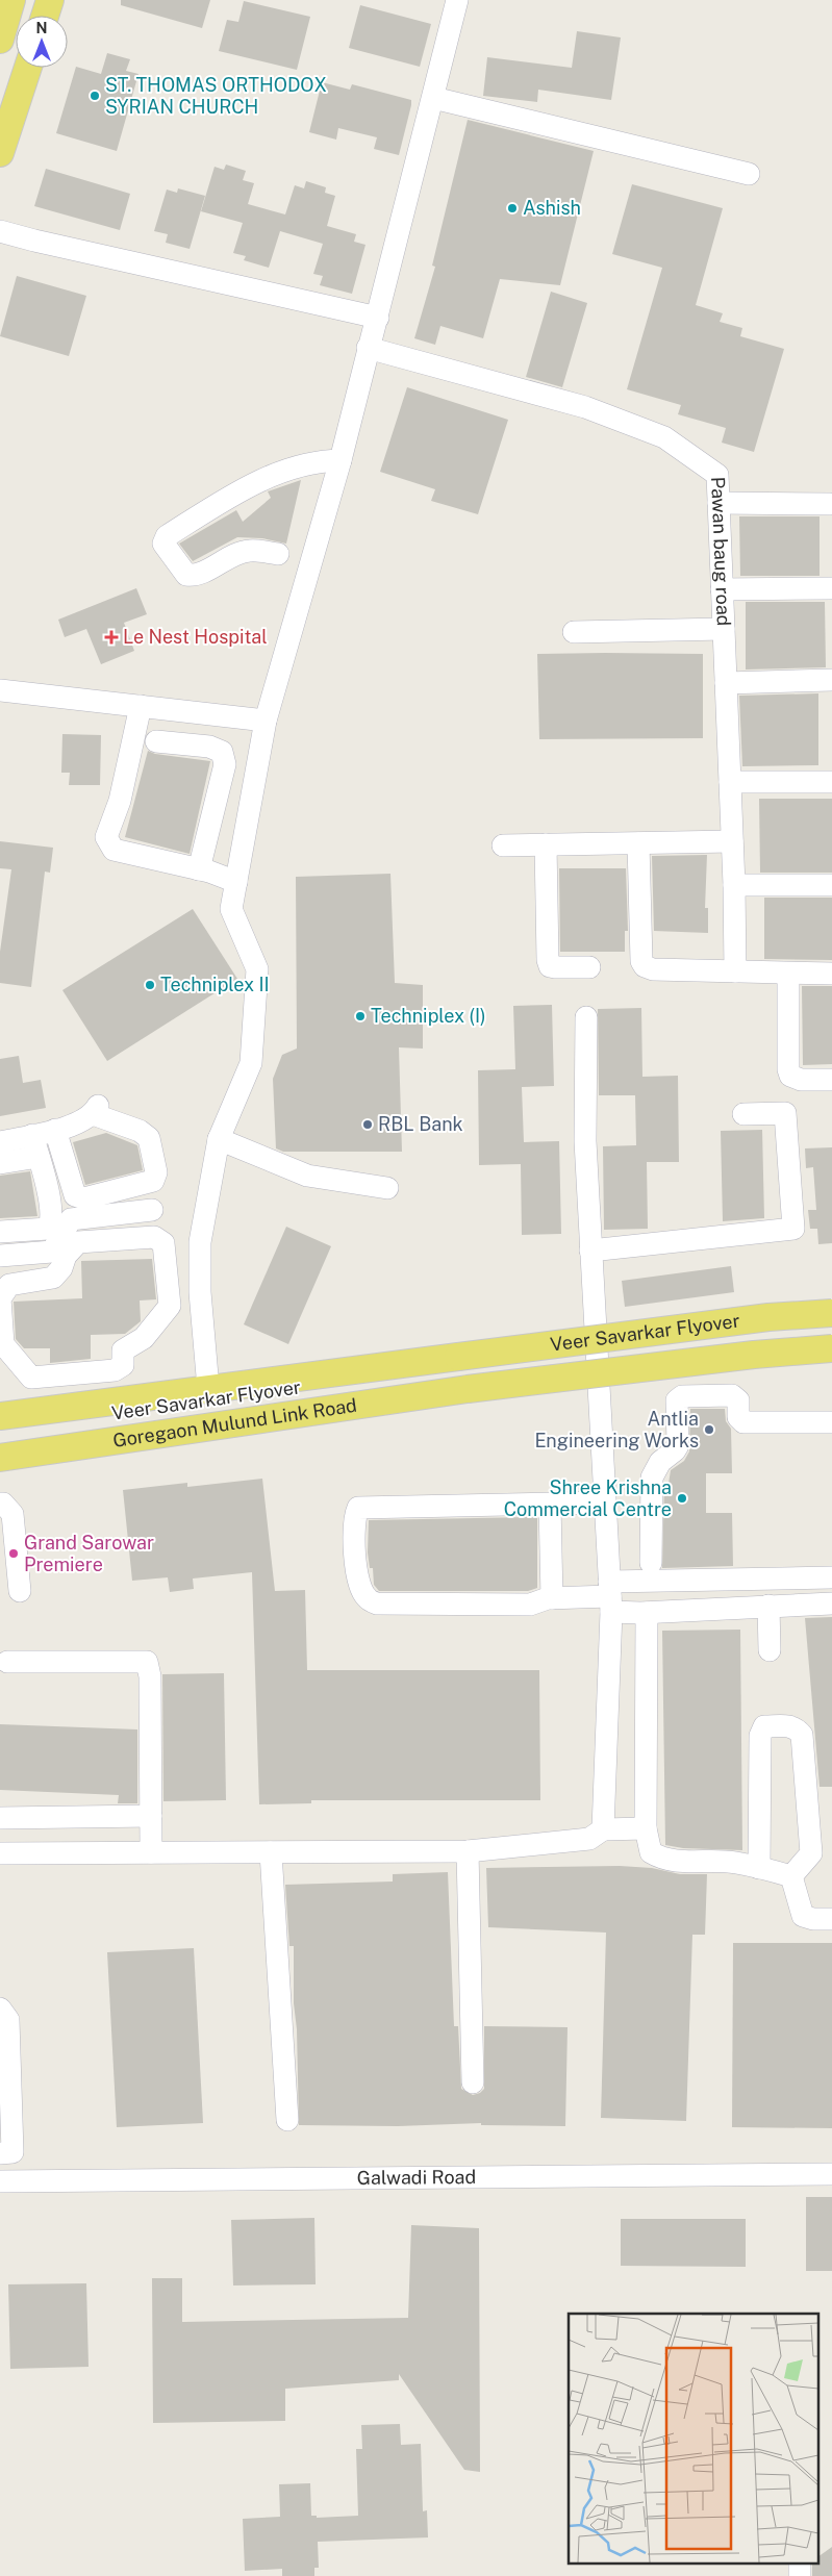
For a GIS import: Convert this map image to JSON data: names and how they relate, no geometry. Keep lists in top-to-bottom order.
{
  "streets": {
    "main road": ["Veer Savarkar Flyover", "Goregaon Mulund Link Road"],
    "street": ["Pawan baug road", "Galwadi Road"]
  },
  "crossings": [
    ["Veer Savarkar Flyover", "Goregaon Mulund Link Road"]
  ],
  "places": {
    "other": [
      "ST. THOMAS ORTHODOX SYRIAN CHURCH",
      "Ashish",
      "Techniplex II",
      "Techniplex (I)",
      "RBL Bank",
      "Antlia Engineering Works",
      "Shree Krishna Commercial Centre",
      "Grand Sarowar Premiere"
    ],
    "health": ["Le Nest Hospital"]
  },
  "north": "top"
}
